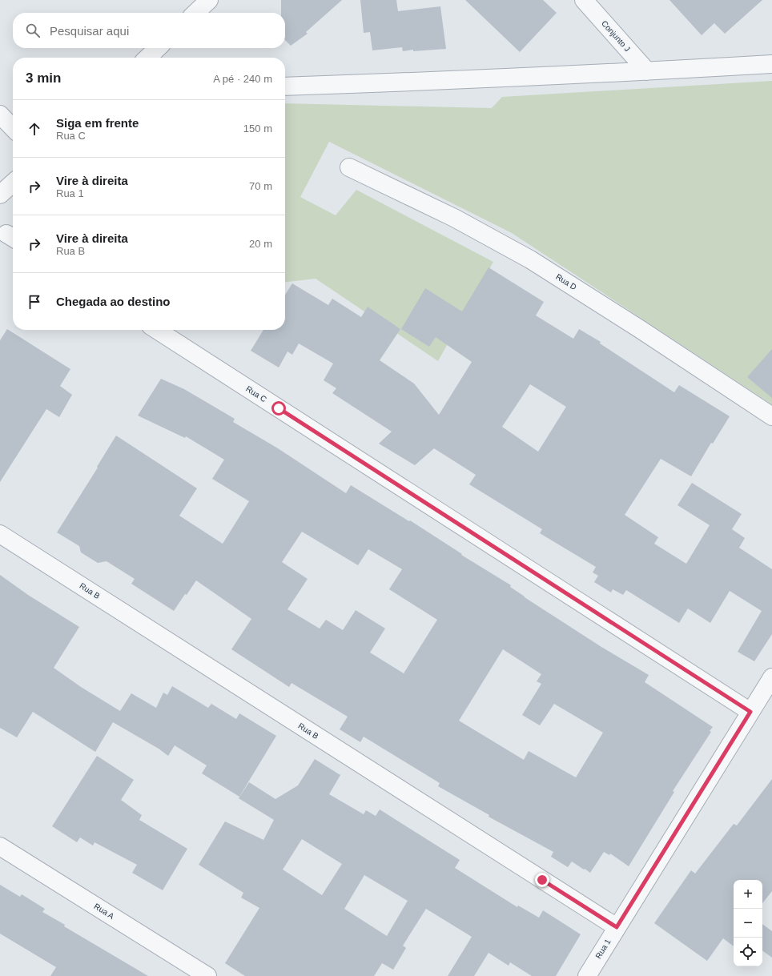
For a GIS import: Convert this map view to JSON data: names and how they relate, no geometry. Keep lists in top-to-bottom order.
{
  "streets": {
    "street": [
      "Conjunto J",
      "Rua D",
      "Rua C",
      "Rua B",
      "Rua A",
      "Rua 1"
    ]
  },
  "crossings": [
    ["Rua C", "Rua 1"],
    ["Rua B", "Rua 1"]
  ],
  "page": {
    "search": "Pesquisar aqui",
    "heading": ["3 min", "A pé · 240 m"],
    "list": [
      ["Siga em frente", "Rua C", "150 m"],
      ["Vire à direita", "Rua 1", "70 m"],
      ["Vire à direita", "Rua B", "20 m"],
      "Chegada ao destino"
    ],
    "map_buttons": ["+", "−"]
  }
}
